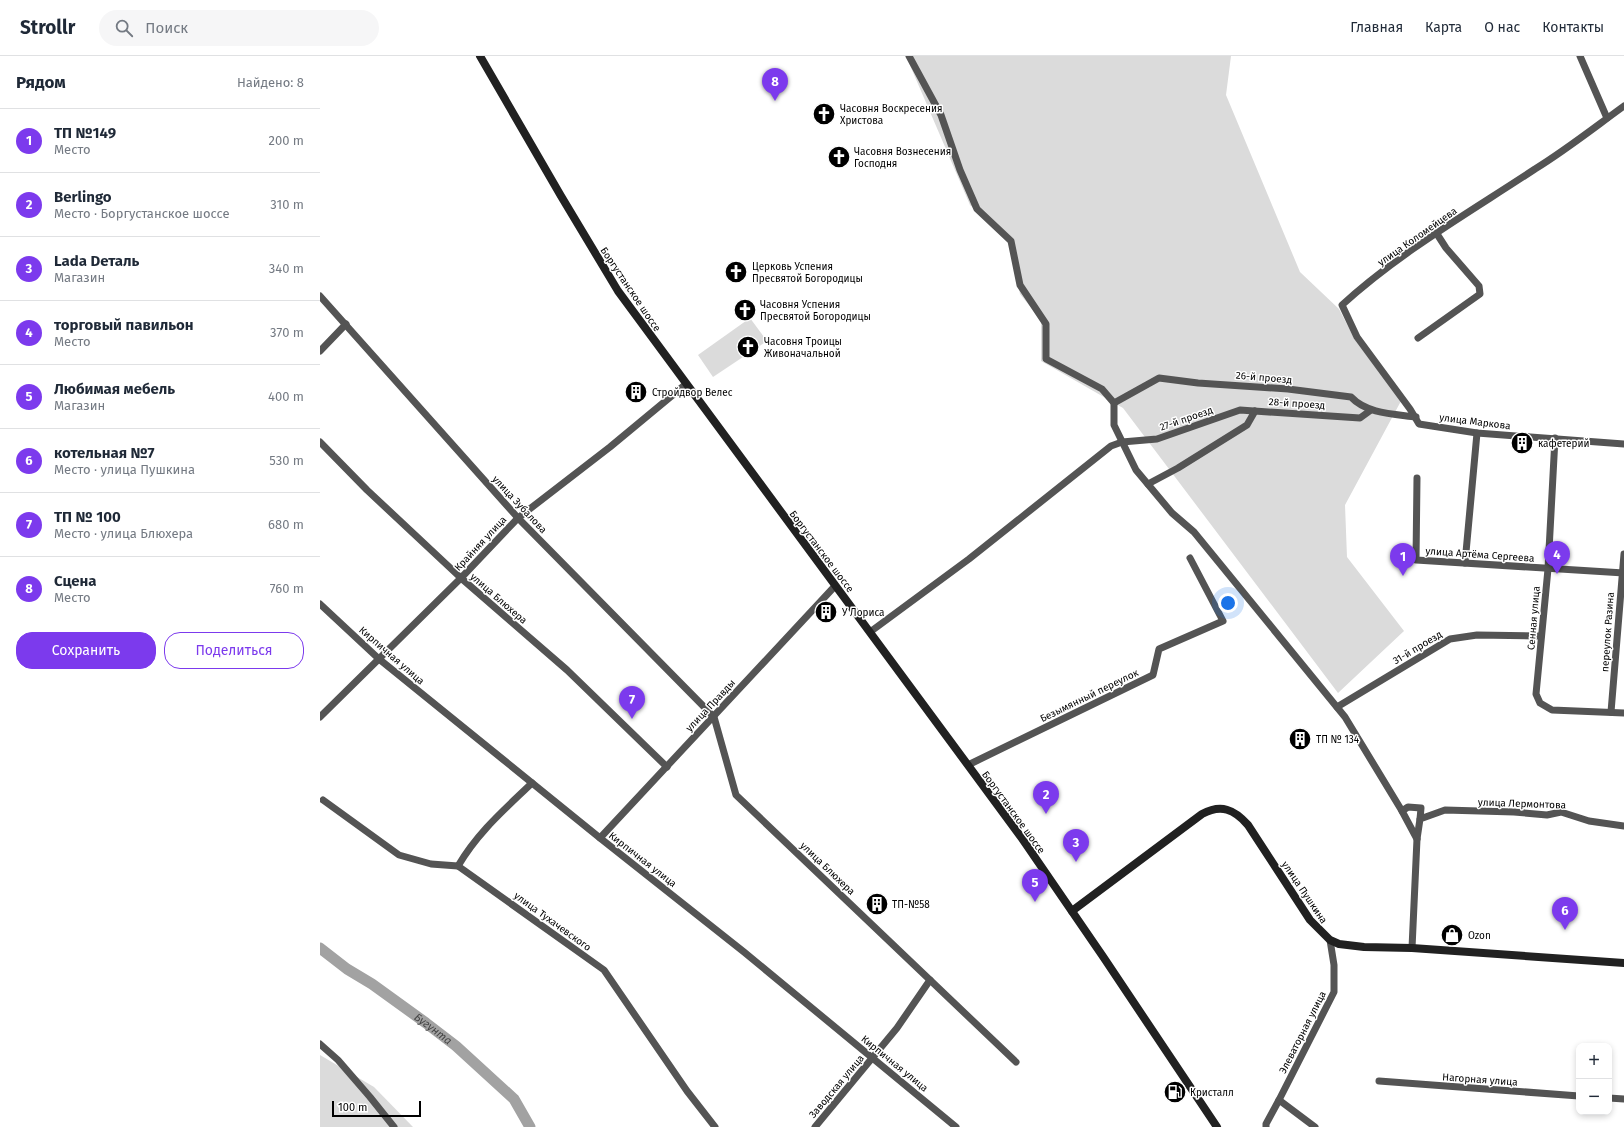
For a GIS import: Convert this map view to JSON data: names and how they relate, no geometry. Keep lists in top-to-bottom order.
{
  "streets": {
    "street": [
      "улица Коломейцева",
      "Боргустанское шоссе",
      "26-й проезд",
      "28-й проезд",
      "27-й проезд",
      "улица Маркова",
      "улица Зубалова",
      "Крайняя улица",
      "улица Артёма Сергеева",
      "улица Блюхера",
      "Сенная улица",
      "переулок Разина",
      "31-й проезд",
      "Кирпичная улица",
      "Безымянный переулок",
      "улица Правды",
      "улица Лермонтова",
      "улица Пушкина",
      "улица Тухачевского",
      "Элеваторная улица",
      "Нагорная улица",
      "Заводская улица"
    ]
  },
  "crossings": [
    ["улица Коломейцева", "26-й проезд"],
    ["улица Коломейцева", "улица Маркова"],
    ["Боргустанское шоссе", "Крайняя улица"],
    ["Боргустанское шоссе", "Безымянный переулок"],
    ["Боргустанское шоссе", "улица Правды"],
    ["Боргустанское шоссе", "улица Пушкина"],
    ["26-й проезд", "28-й проезд"],
    ["26-й проезд", "улица Маркова"],
    ["28-й проезд", "27-й проезд"],
    ["улица Маркова", "Сенная улица"],
    ["улица Зубалова", "Крайняя улица"],
    ["улица Зубалова", "улица Блюхера"],
    ["улица Зубалова", "улица Правды"],
    ["Крайняя улица", "улица Блюхера"],
    ["Крайняя улица", "Кирпичная улица"],
    ["улица Артёма Сергеева", "Сенная улица"],
    ["улица Артёма Сергеева", "переулок Разина"],
    ["улица Блюхера", "улица Правды"],
    ["улица Блюхера", "Заводская улица"],
    ["Сенная улица", "переулок Разина"],
    ["Сенная улица", "31-й проезд"],
    ["Кирпичная улица", "улица Правды"],
    ["Кирпичная улица", "Заводская улица"],
    ["улица Пушкина", "Элеваторная улица"]
  ],
  "water": ["Бугунта"],
  "places": {
    "church": [
      "Часовня Воскресения Христова",
      "Часовня Вознесения Господня",
      "Церковь Успения Пресвятой Богородицы",
      "Часовня Успения Пресвятой Богородицы",
      "Часовня Троицы Живоначальной"
    ],
    "building": [
      "Стройдвор Велес",
      "кафетерий",
      "У Лориса",
      "ТП № 134",
      "ТП-№58"
    ],
    "shop": ["Ozon"],
    "fuel station": ["Кристалл"]
  },
  "scale_bar": "100 m",
  "page": {
    "header": "Strollr",
    "search": "Поиск",
    "nav": [
      "Главная",
      "Карта",
      "О нас",
      "Контакты"
    ],
    "heading": ["Рядом", "Найдено: 8"],
    "pins": [
      "8",
      "4",
      "1",
      "7",
      "2",
      "3",
      "5",
      "6"
    ],
    "list": [
      {
        "mark": "1",
        "name": "ТП №149",
        "note": "Место",
        "value": "200 m"
      },
      {
        "mark": "2",
        "name": "Berlingo",
        "note": "Место · Боргустанское шоссе",
        "value": "310 m"
      },
      {
        "mark": "3",
        "name": "Lada Dеталь",
        "note": "Магазин",
        "value": "340 m"
      },
      {
        "mark": "4",
        "name": "торговый павильон",
        "note": "Место",
        "value": "370 m"
      },
      {
        "mark": "5",
        "name": "Любимая мебель",
        "note": "Магазин",
        "value": "400 m"
      },
      {
        "mark": "6",
        "name": "котельная №7",
        "note": "Место · улица Пушкина",
        "value": "530 m"
      },
      {
        "mark": "7",
        "name": "ТП № 100",
        "note": "Место · улица Блюхера",
        "value": "680 m"
      },
      {
        "mark": "8",
        "name": "Сцена",
        "note": "Место",
        "value": "760 m"
      }
    ],
    "buttons": ["Сохранить", "Поделиться"],
    "map_buttons": ["+", "−"],
    "scale": "100 m"
  }
}
